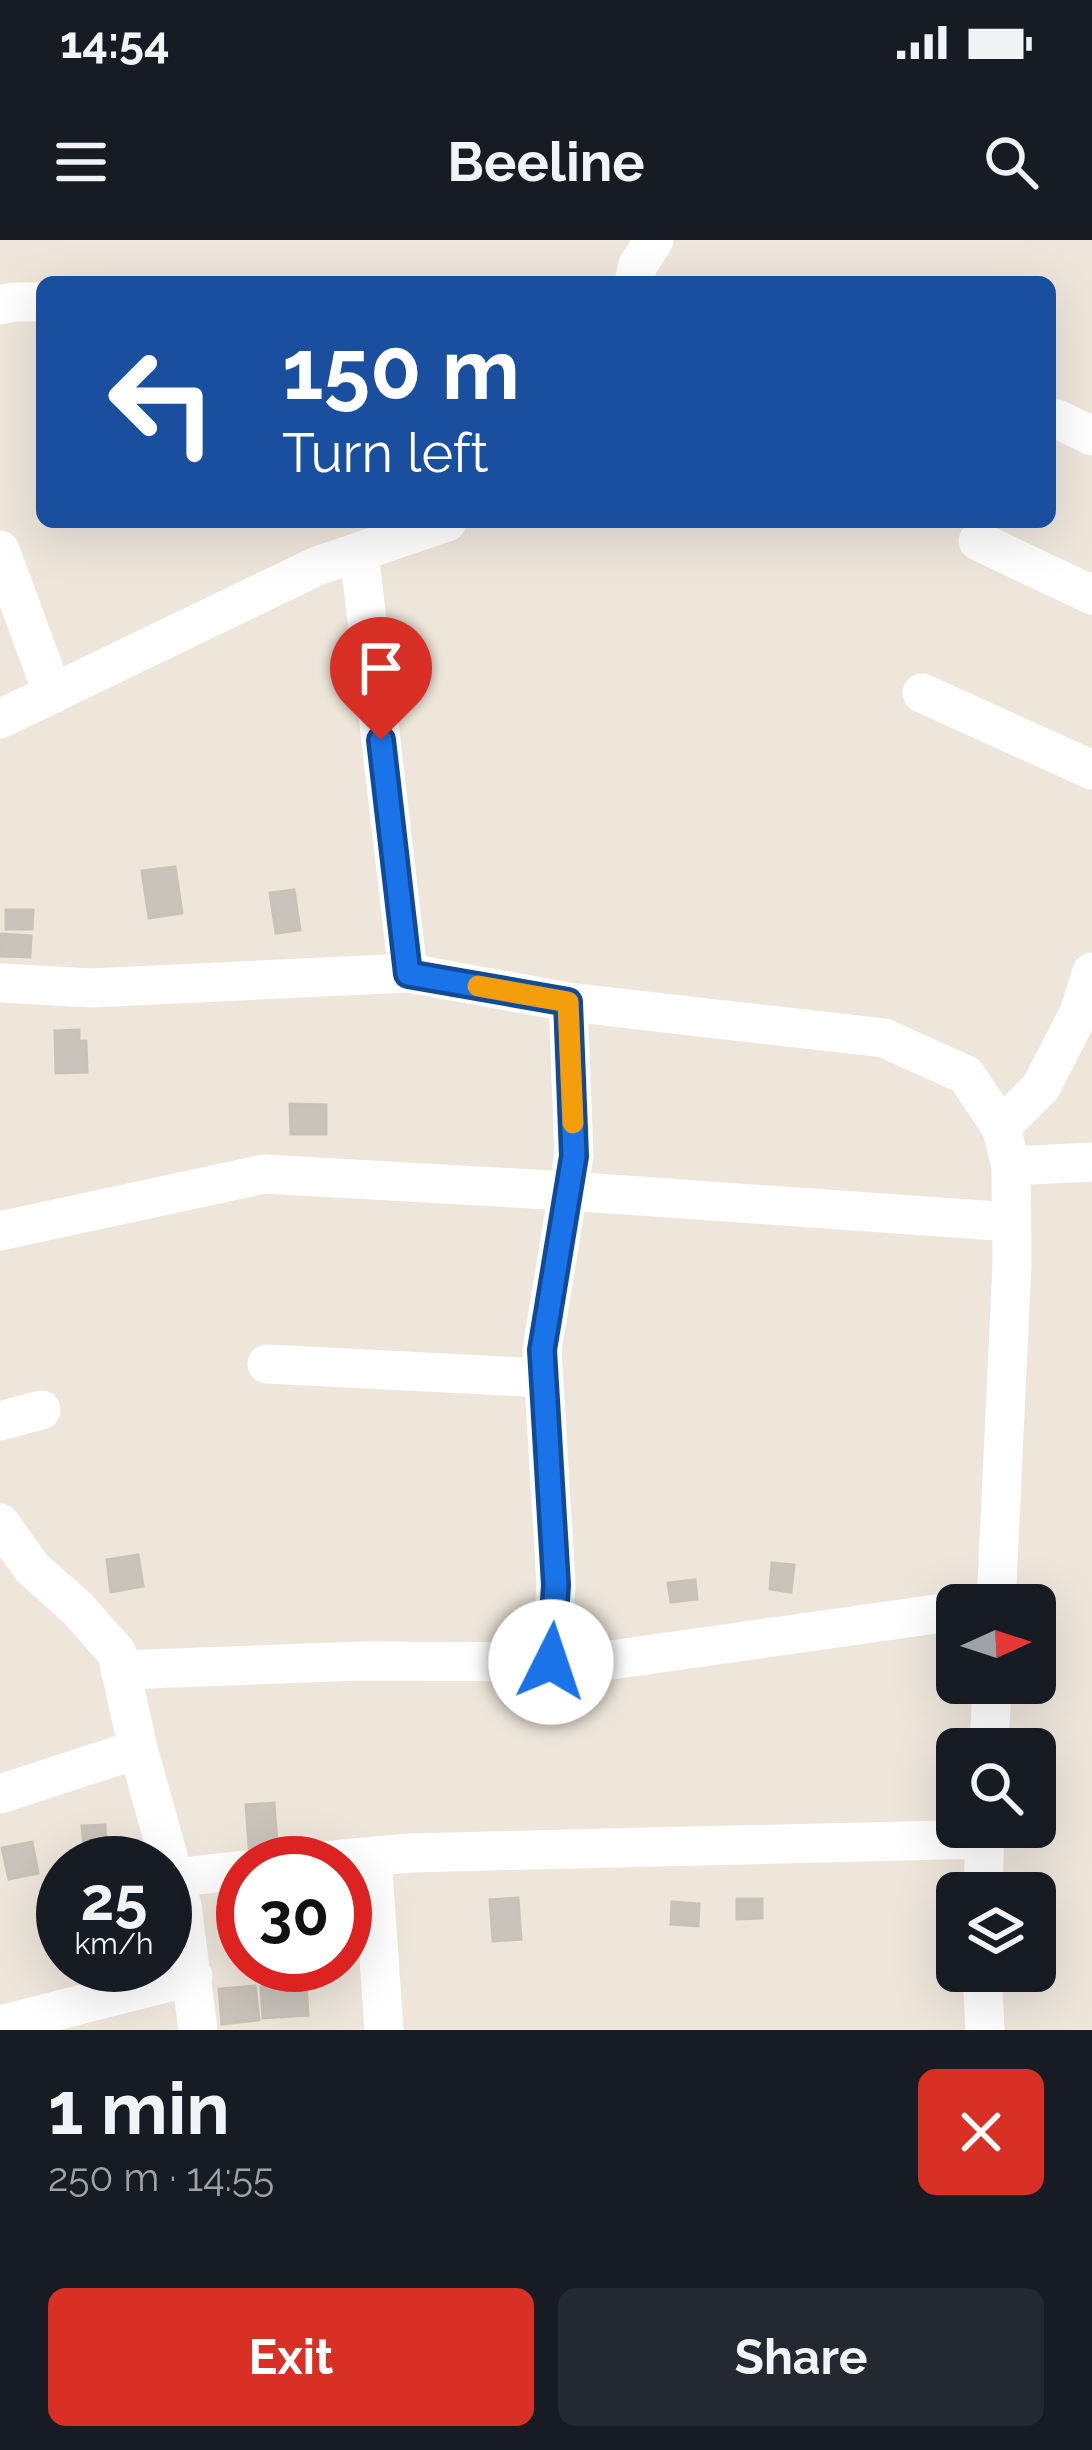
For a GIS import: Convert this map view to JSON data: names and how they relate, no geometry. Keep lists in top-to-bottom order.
{
  "north": "right",
  "page": {
    "status": "14:54",
    "header": "Beeline",
    "turn": ["150 m", "Turn left"],
    "speed": "25 km/h",
    "limit": "30",
    "heading": ["1 min", "250 m · 14:55"],
    "buttons": ["Exit", "Share"]
  }
}
